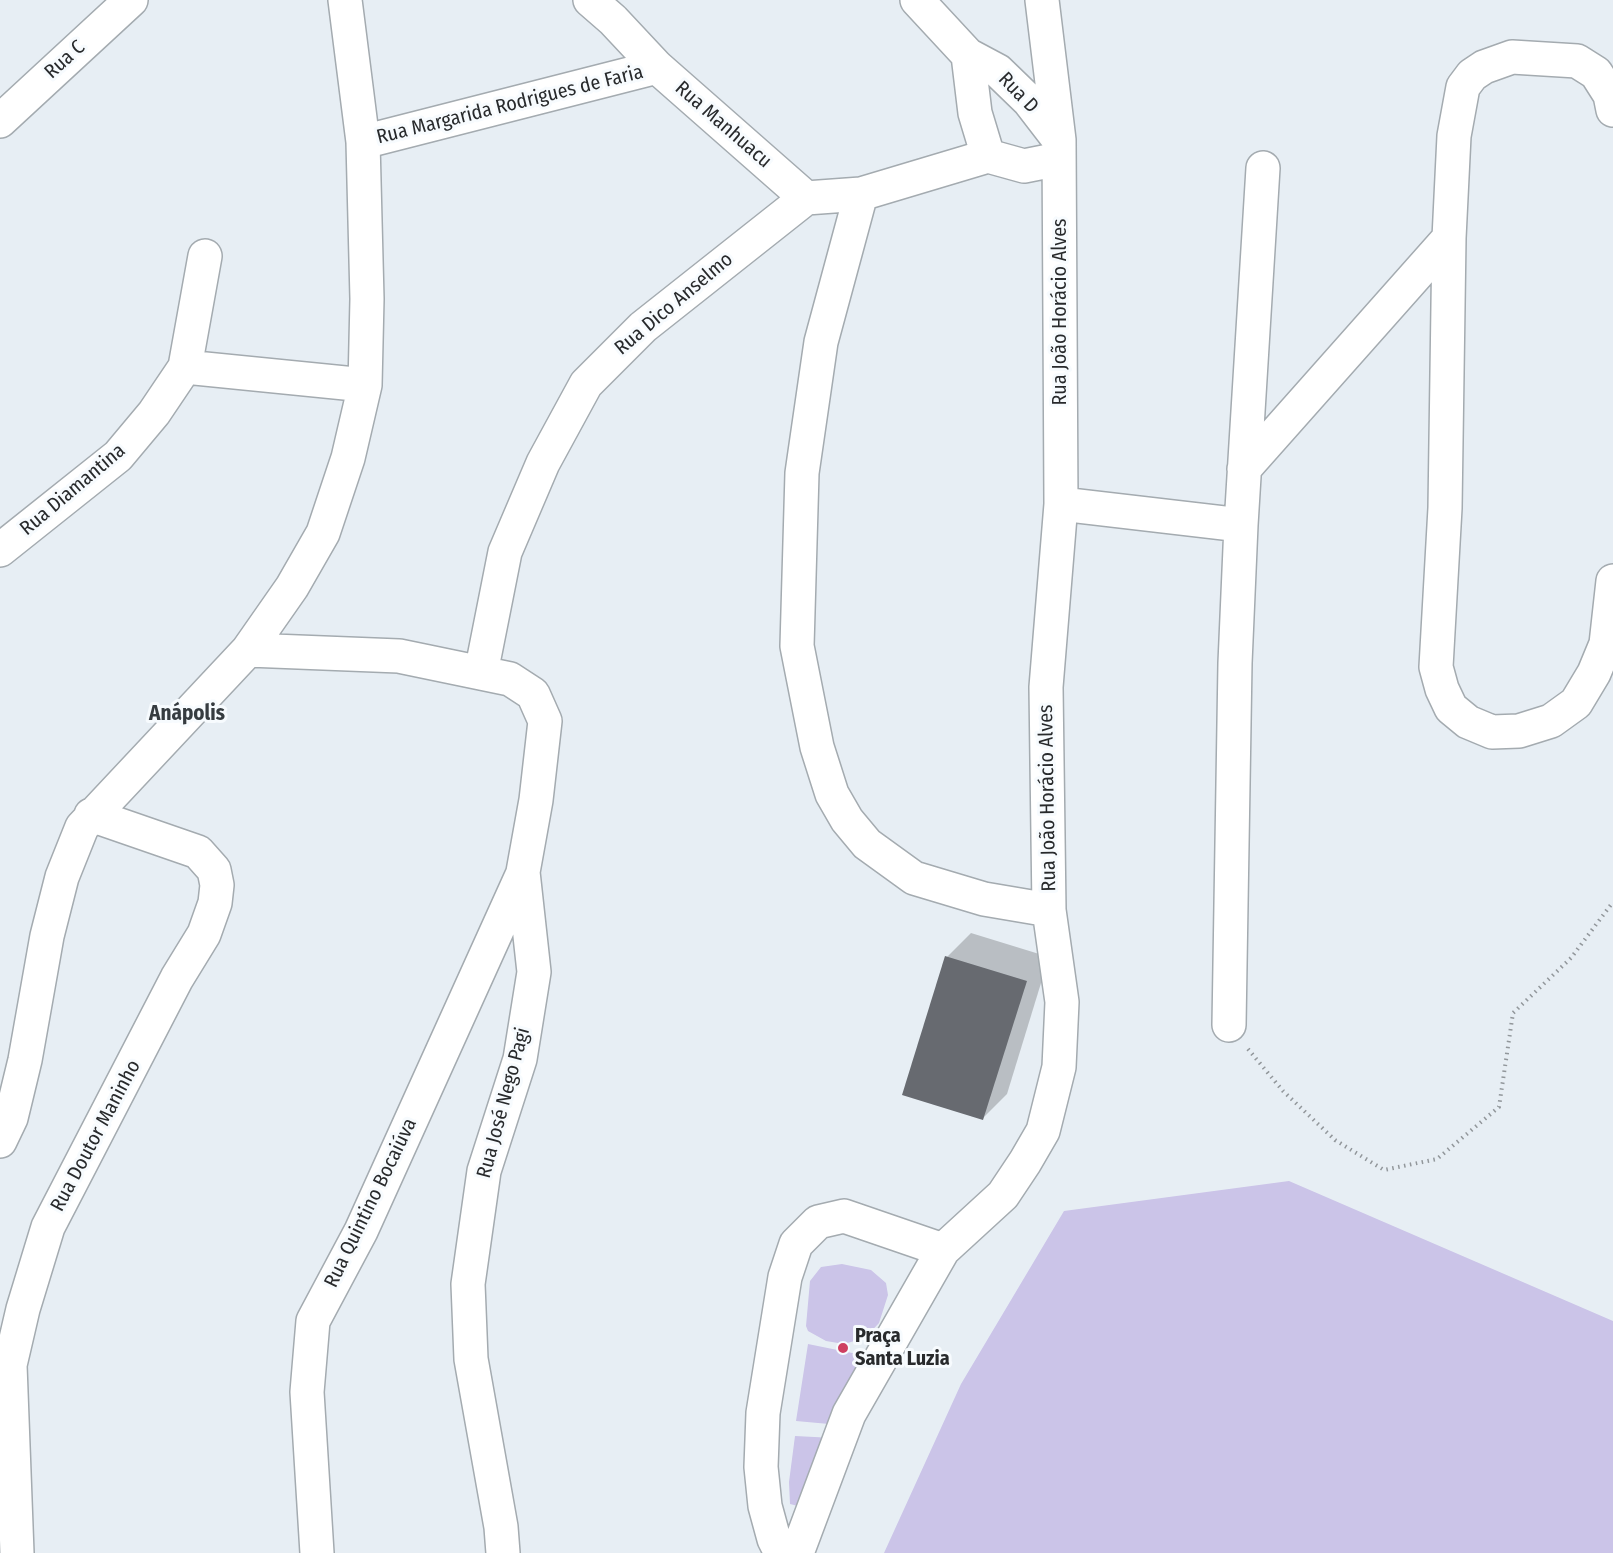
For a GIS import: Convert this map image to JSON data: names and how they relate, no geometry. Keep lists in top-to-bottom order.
{
  "streets": {
    "street": [
      "Rua C",
      "Rua D",
      "Rua Margarida Rodrigues de Faria",
      "Rua Manhuacu",
      "Rua Dico Anselmo",
      "Rua João Horácio Alves",
      "Rua Diamantina",
      "Rua José Nego Pagi",
      "Rua Doutor Maninho",
      "Rua Quintino Bocaiúva"
    ]
  },
  "crossings": [
    ["Rua D", "Rua João Horácio Alves"],
    ["Rua Margarida Rodrigues de Faria", "Rua Manhuacu"],
    ["Rua Manhuacu", "Rua Dico Anselmo"],
    ["Rua Dico Anselmo", "Rua José Nego Pagi"],
    ["Rua José Nego Pagi", "Rua Quintino Bocaiúva"]
  ],
  "districts": ["Anápolis"],
  "places": ["Praça Santa Luzia"]
}
